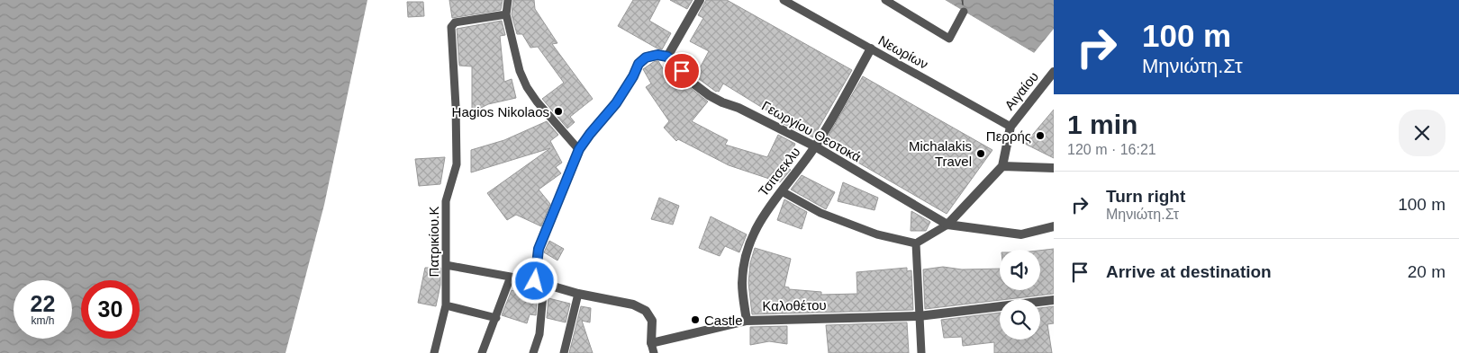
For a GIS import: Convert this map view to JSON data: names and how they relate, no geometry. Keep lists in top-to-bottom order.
{
  "streets": {
    "street": [
      "Αιγαίου",
      "Γεωργίου Θεοτοκά",
      "Τσιτσεκλυ",
      "Καλοθέτου"
    ],
    "lane": ["Νεωρίων", "Πατρικίου.Κ"]
  },
  "crossings": [
    ["Νεωρίων", "Αιγαίου"],
    ["Νεωρίων", "Τσιτσεκλυ"],
    ["Γεωργίου Θεοτοκά", "Τσιτσεκλυ"],
    ["Τσιτσεκλυ", "Καλοθέτου"]
  ],
  "places": [
    "Hagios Nikolaos",
    "Περρής",
    "Michalakis Travel",
    "Castle"
  ],
  "page": {
    "turn": ["100 m", "Μηνιώτη.Στ"],
    "heading": ["1 min", "120 m · 16:21"],
    "list": [
      {
        "name": "Turn right",
        "note": "Μηνιώτη.Στ",
        "value": "100 m"
      },
      {
        "name": "Arrive at destination",
        "value": "20 m"
      }
    ],
    "speed": "22 km/h",
    "limit": "30"
  }
}
